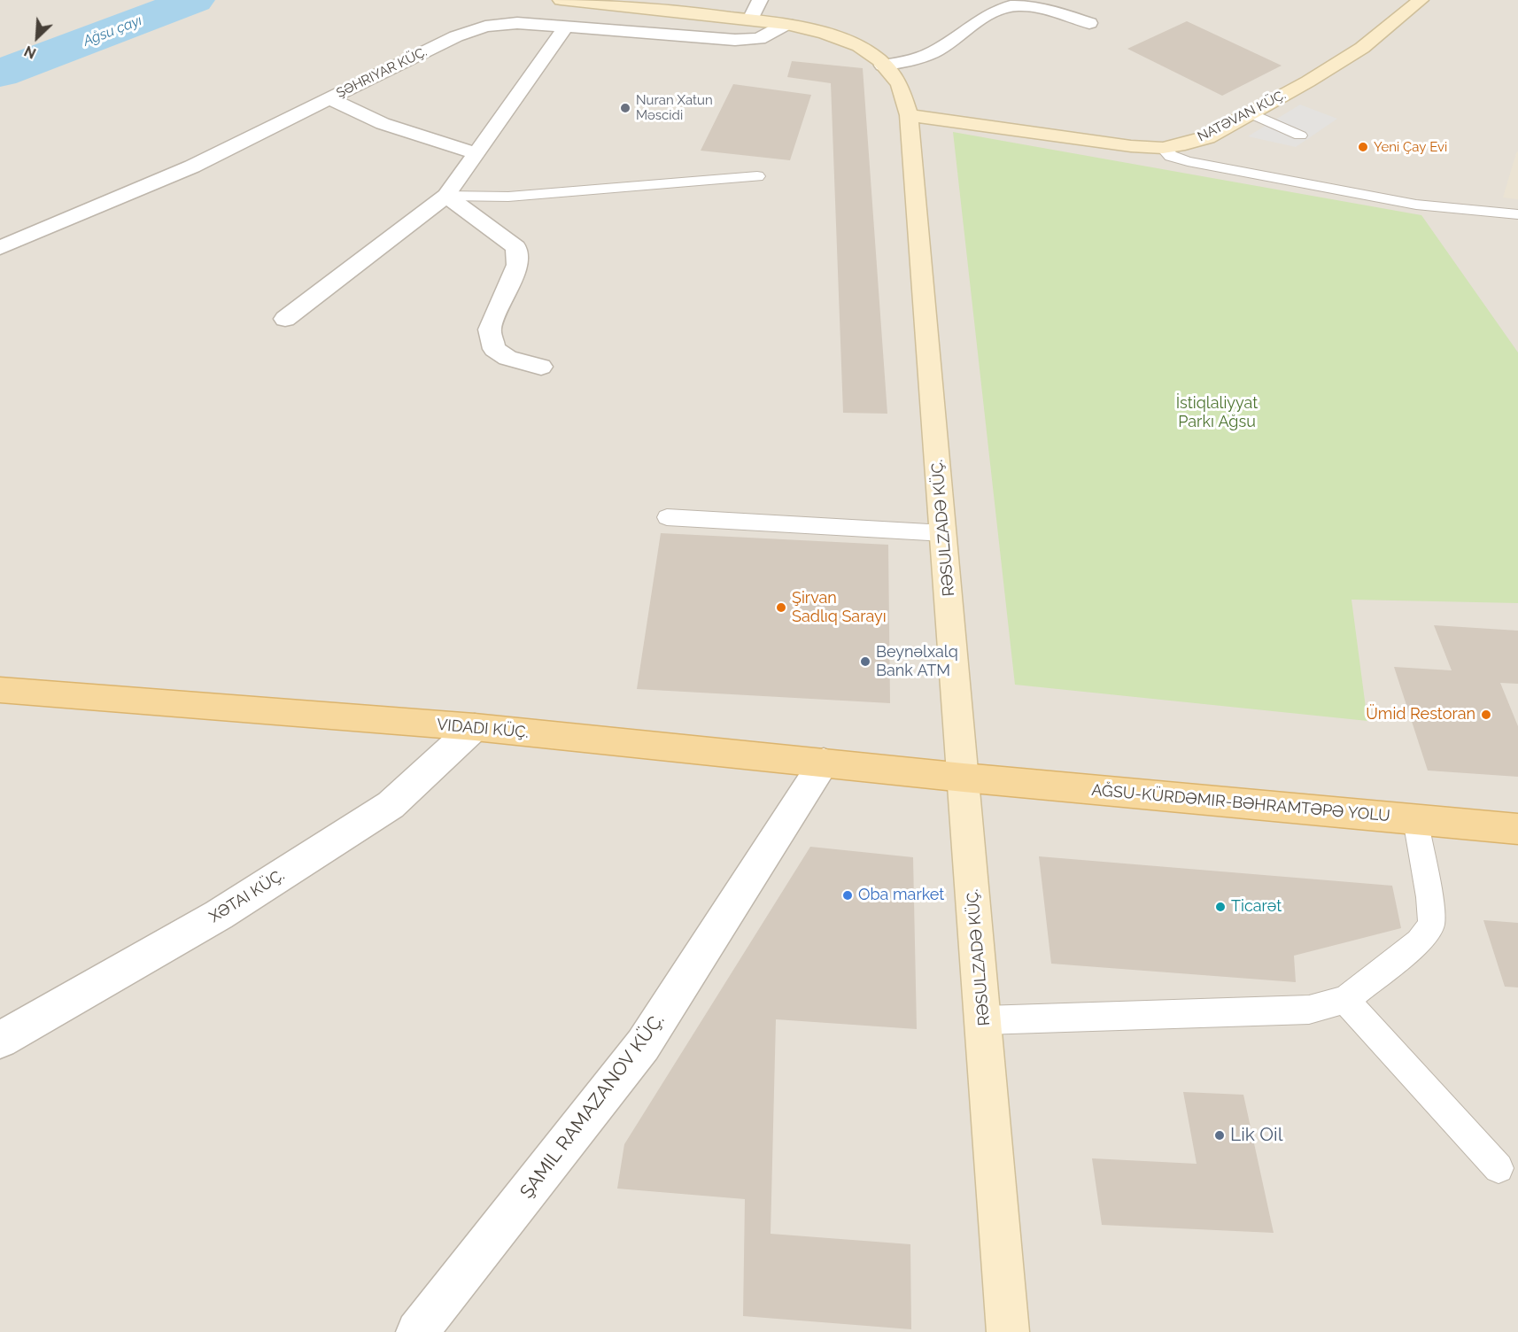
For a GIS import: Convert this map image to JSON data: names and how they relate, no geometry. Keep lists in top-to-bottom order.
{
  "streets": {
    "main road": [
      "NATƏVAN KÜÇ.",
      "RƏSULZADƏ KÜÇ.",
      "VIDADI KÜÇ.",
      "AĞSU-KÜRDƏMIR-BƏHRAMTƏPƏ YOLU"
    ],
    "street": ["ŞƏHRIYAR KÜÇ.", "XƏTAI KÜÇ.", "ŞAMIL RAMAZANOV KÜÇ."]
  },
  "crossings": [
    ["ŞƏHRIYAR KÜÇ.", "RƏSULZADƏ KÜÇ."],
    ["NATƏVAN KÜÇ.", "RƏSULZADƏ KÜÇ."],
    ["RƏSULZADƏ KÜÇ.", "VIDADI KÜÇ."],
    ["RƏSULZADƏ KÜÇ.", "AĞSU-KÜRDƏMIR-BƏHRAMTƏPƏ YOLU"],
    ["VIDADI KÜÇ.", "AĞSU-KÜRDƏMIR-BƏHRAMTƏPƏ YOLU"],
    ["VIDADI KÜÇ.", "XƏTAI KÜÇ."],
    ["VIDADI KÜÇ.", "ŞAMIL RAMAZANOV KÜÇ."]
  ],
  "water": ["Ağsu çayı"],
  "parks": ["İstiqlaliyyat Parkı Ağsu"],
  "places": [
    "Nuran Xatun Məscidi",
    "Yeni Çay Evi",
    "Şirvan Sadlıq Sarayı",
    "Beynəlxalq Bank ATM",
    "Ümid Restoran",
    "Oba market",
    "Ticarət",
    "Lik Oil"
  ],
  "north": "bottom left"
}
